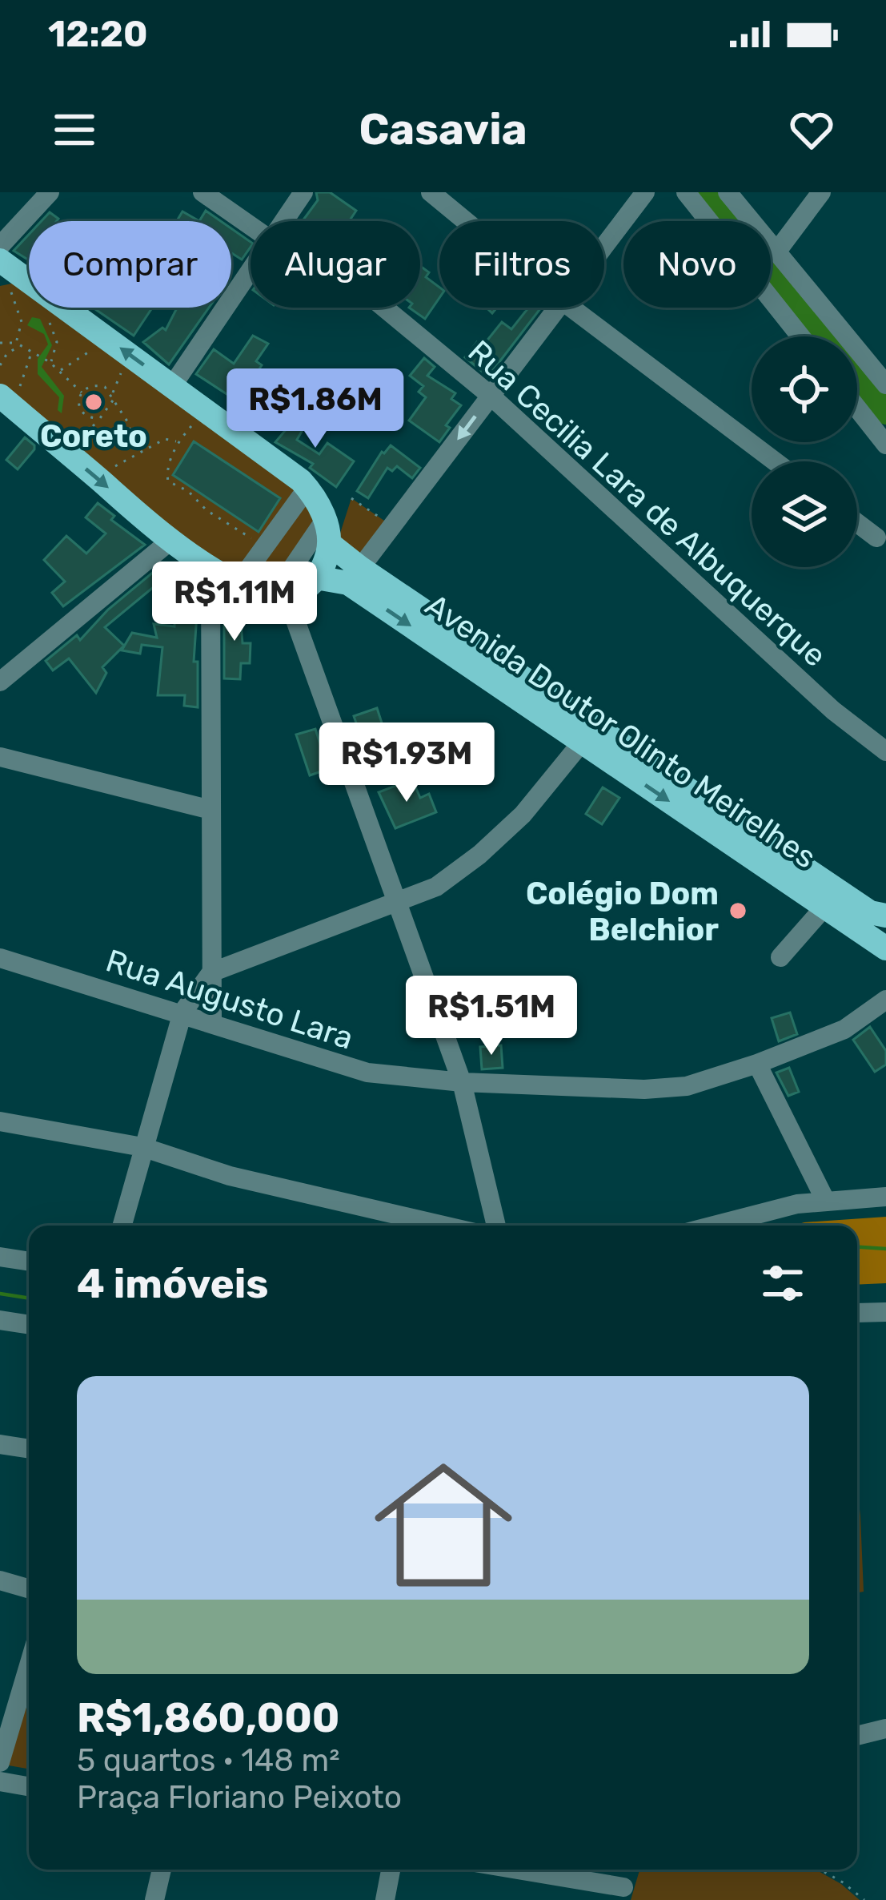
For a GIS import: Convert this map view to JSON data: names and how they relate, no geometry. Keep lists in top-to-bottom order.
{
  "streets": {
    "main road": ["Avenida Doutor Olinto Meirelhes"],
    "street": ["Rua Cecilia Lara de Albuquerque", "Rua Augusto Lara"]
  },
  "places": ["Coreto", "Colégio Dom Belchior"],
  "page": {
    "status": "12:20",
    "header": "Casavia",
    "chip": [
      "Comprar",
      "Alugar",
      "Filtros",
      "Novo"
    ],
    "price": [
      "R$1.86M",
      "R$1.11M",
      "R$1.93M",
      "R$1.51M"
    ],
    "heading": "4 imóveis",
    "list": [
      {
        "name": "R$1,860,000",
        "note": "5 quartos · 148 m² · Praça Floriano Peixoto"
      }
    ]
  }
}
